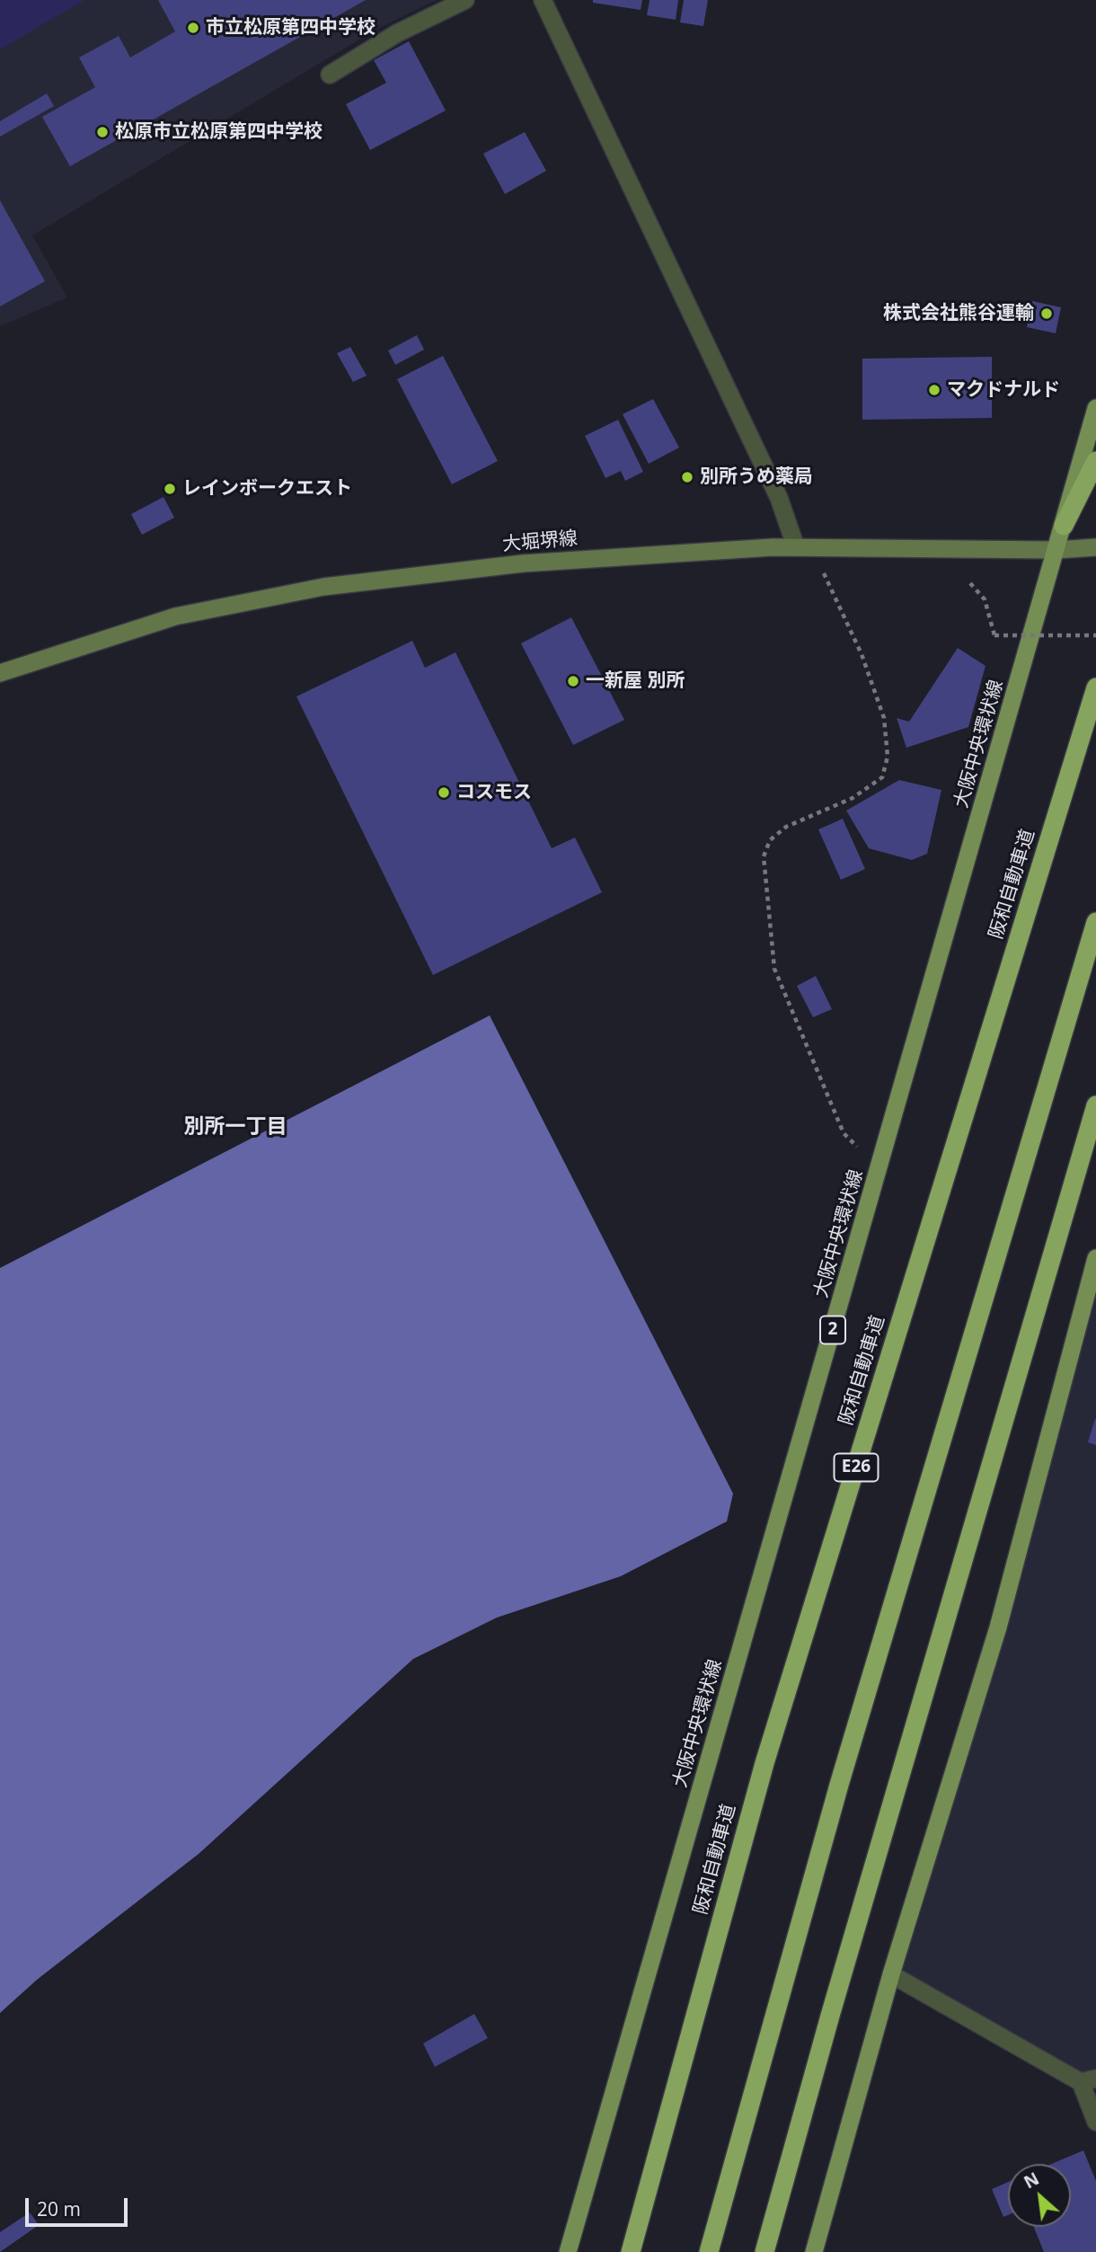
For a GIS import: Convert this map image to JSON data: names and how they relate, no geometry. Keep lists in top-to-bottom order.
{
  "streets": {
    "highway": ["阪和自動車道", "E26"],
    "main road": ["大堀堺線", "大阪中央環状線", "2"]
  },
  "crossings": [
    ["大堀堺線", "大阪中央環状線"]
  ],
  "districts": ["別所一丁目"],
  "places": [
    "市立松原第四中学校",
    "松原市立松原第四中学校",
    "株式会社熊谷運輸",
    "マクドナルド",
    "別所うめ薬局",
    "レインボークエスト",
    "一新屋 別所",
    "コスモス"
  ],
  "scale_bar": "20 m",
  "north": "top left"
}
